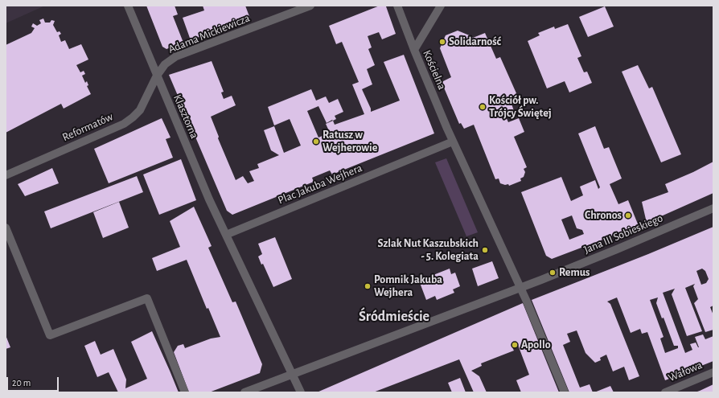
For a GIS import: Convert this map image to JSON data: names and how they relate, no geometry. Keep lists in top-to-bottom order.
{
  "streets": {
    "street": [
      "Adama Mickiewicza",
      "Kościelna",
      "Klasztorna",
      "Reformatów",
      "Plac Jakuba Wejhera",
      "Jana III Sobieskiego",
      "Wałowa"
    ]
  },
  "crossings": [
    ["Adama Mickiewicza", "Klasztorna"],
    ["Adama Mickiewicza", "Reformatów"],
    ["Kościelna", "Plac Jakuba Wejhera"],
    ["Klasztorna", "Reformatów"],
    ["Klasztorna", "Plac Jakuba Wejhera"]
  ],
  "districts": ["Śródmieście"],
  "places": [
    "Solidarność",
    "Kościół pw. Trójcy Świętej",
    "Ratusz w Wejherowie",
    "Chronos",
    "Szlak Nut Kaszubskich - 5. Kolegiata",
    "Remus",
    "Pomnik Jakuba Wejhera",
    "Apollo"
  ],
  "scale_bar": "20 m"
}
